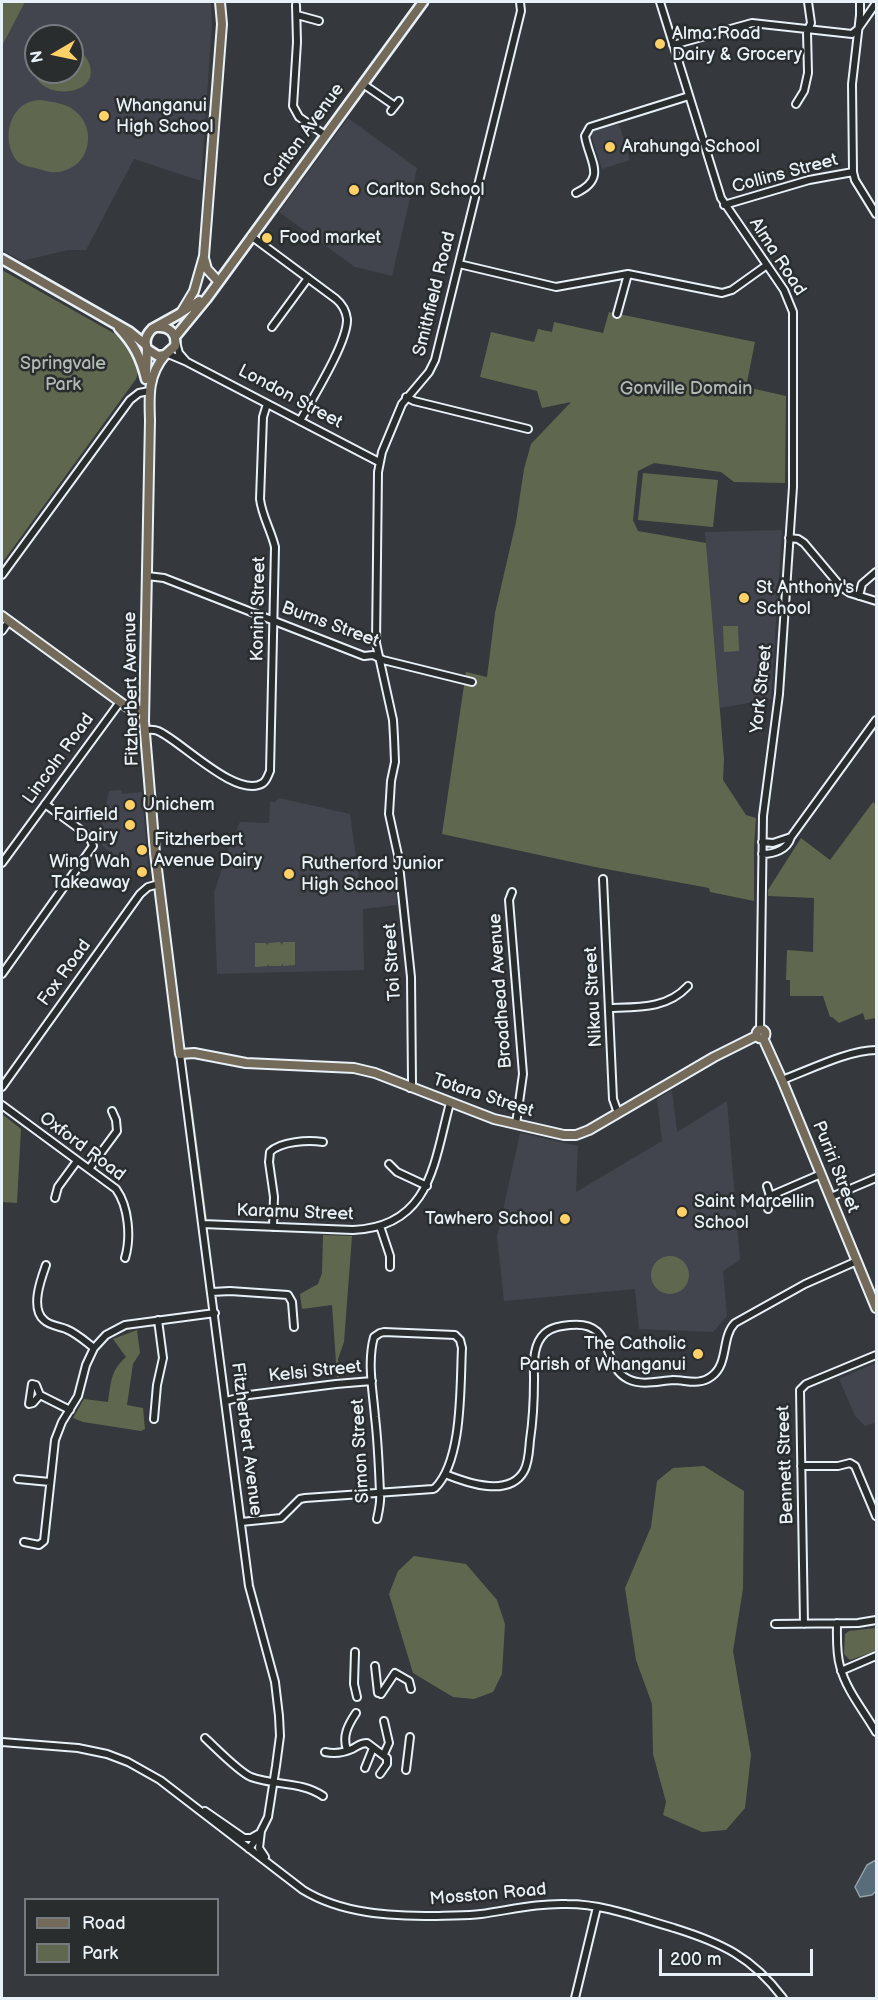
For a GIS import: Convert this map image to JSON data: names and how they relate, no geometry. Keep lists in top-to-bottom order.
{
  "streets": {
    "highway": ["Carlton Avenue"],
    "main road": ["Fitzherbert Avenue", "Totara Street", "Puriri Street"],
    "street": [
      "Collins Street",
      "Alma Road",
      "Smithfield Road",
      "London Street",
      "Konini Street",
      "Burns Street",
      "York Street",
      "Lincoln Road",
      "Toi Street",
      "Fox Road",
      "Broadhead Avenue",
      "Nikau Street",
      "Oxford Road",
      "Karamu Street",
      "Kelsi Street",
      "Simon Street",
      "Bennett Street",
      "Mosston Road"
    ]
  },
  "crossings": [
    ["Carlton Avenue", "London Street"],
    ["Carlton Avenue", "Fitzherbert Avenue"],
    ["Collins Street", "Alma Road"],
    ["Alma Road", "York Street"],
    ["Smithfield Road", "London Street"],
    ["Smithfield Road", "Burns Street"],
    ["Smithfield Road", "Toi Street"],
    ["London Street", "Konini Street"],
    ["London Street", "Fitzherbert Avenue"],
    ["Konini Street", "Burns Street"],
    ["Konini Street", "Fitzherbert Avenue"],
    ["Burns Street", "Fitzherbert Avenue"],
    ["Burns Street", "Toi Street"],
    ["Fitzherbert Avenue", "Fox Road"],
    ["Fitzherbert Avenue", "Totara Street"],
    ["Fitzherbert Avenue", "Karamu Street"],
    ["Fitzherbert Avenue", "Kelsi Street"],
    ["Fitzherbert Avenue", "Mosston Road"],
    ["York Street", "Puriri Street"],
    ["Toi Street", "Totara Street"],
    ["Broadhead Avenue", "Totara Street"],
    ["Nikau Street", "Totara Street"],
    ["Totara Street", "Puriri Street"],
    ["Totara Street", "Karamu Street"],
    ["Kelsi Street", "Simon Street"]
  ],
  "parks": ["Springvale Park", "Gonville Domain"],
  "places": [
    "Alma Road Dairy & Grocery",
    "Whanganui High School",
    "Arahunga School",
    "Carlton School",
    "Food market",
    "St Anthony's School",
    "Unichem",
    "Fairfield Dairy",
    "Fitzherbert Avenue Dairy",
    "Wing Wah Takeaway",
    "Rutherford Junior High School",
    "Saint Marcellin School",
    "Tawhero School",
    "The Catholic Parish of Whanganui"
  ],
  "legend": ["Road", "Park"],
  "scale_bar": "200 m",
  "north": "left"
}
